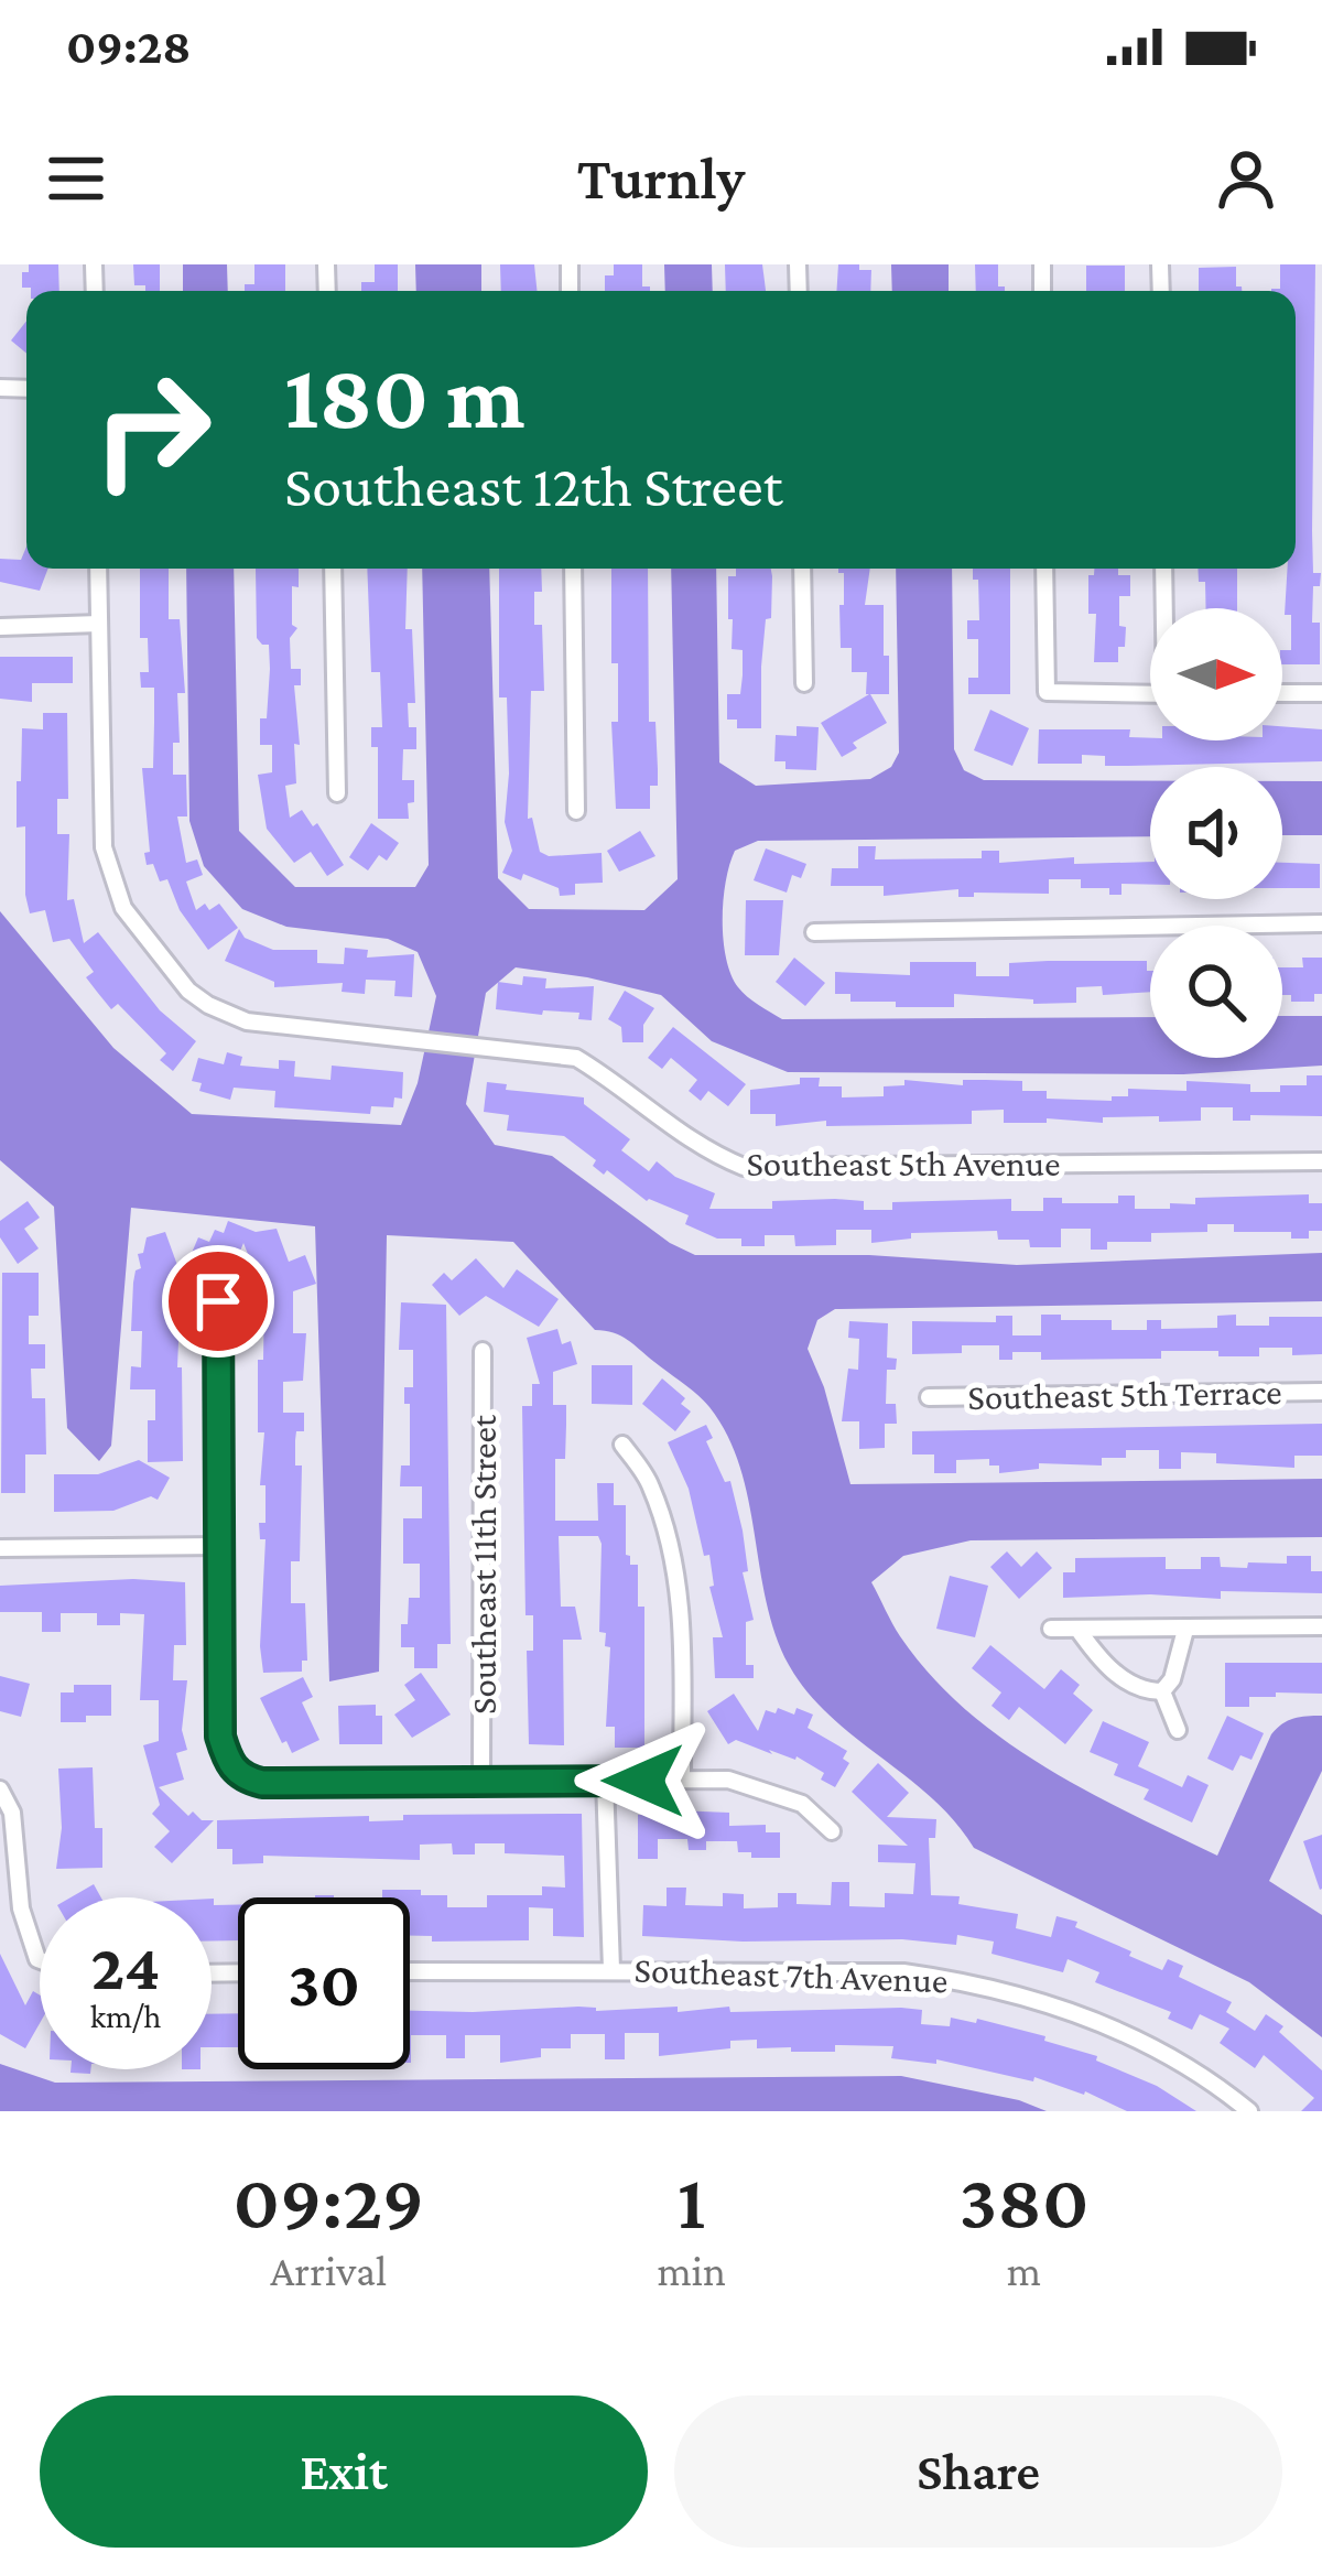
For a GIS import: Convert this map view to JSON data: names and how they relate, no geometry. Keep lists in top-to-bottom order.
{
  "streets": {
    "street": [
      "Southeast 5th Avenue",
      "Southeast 5th Terrace",
      "Southeast 11th Street",
      "Southeast 7th Avenue"
    ]
  },
  "north": "right",
  "page": {
    "status": "09:28",
    "header": "Turnly",
    "turn": ["180 m", "Southeast 12th Street"],
    "speed": "24 km/h",
    "limit": "30",
    "eta": [
      "09:29",
      "Arrival",
      "1",
      "min",
      "380",
      "m"
    ],
    "buttons": ["Exit", "Share"]
  }
}
